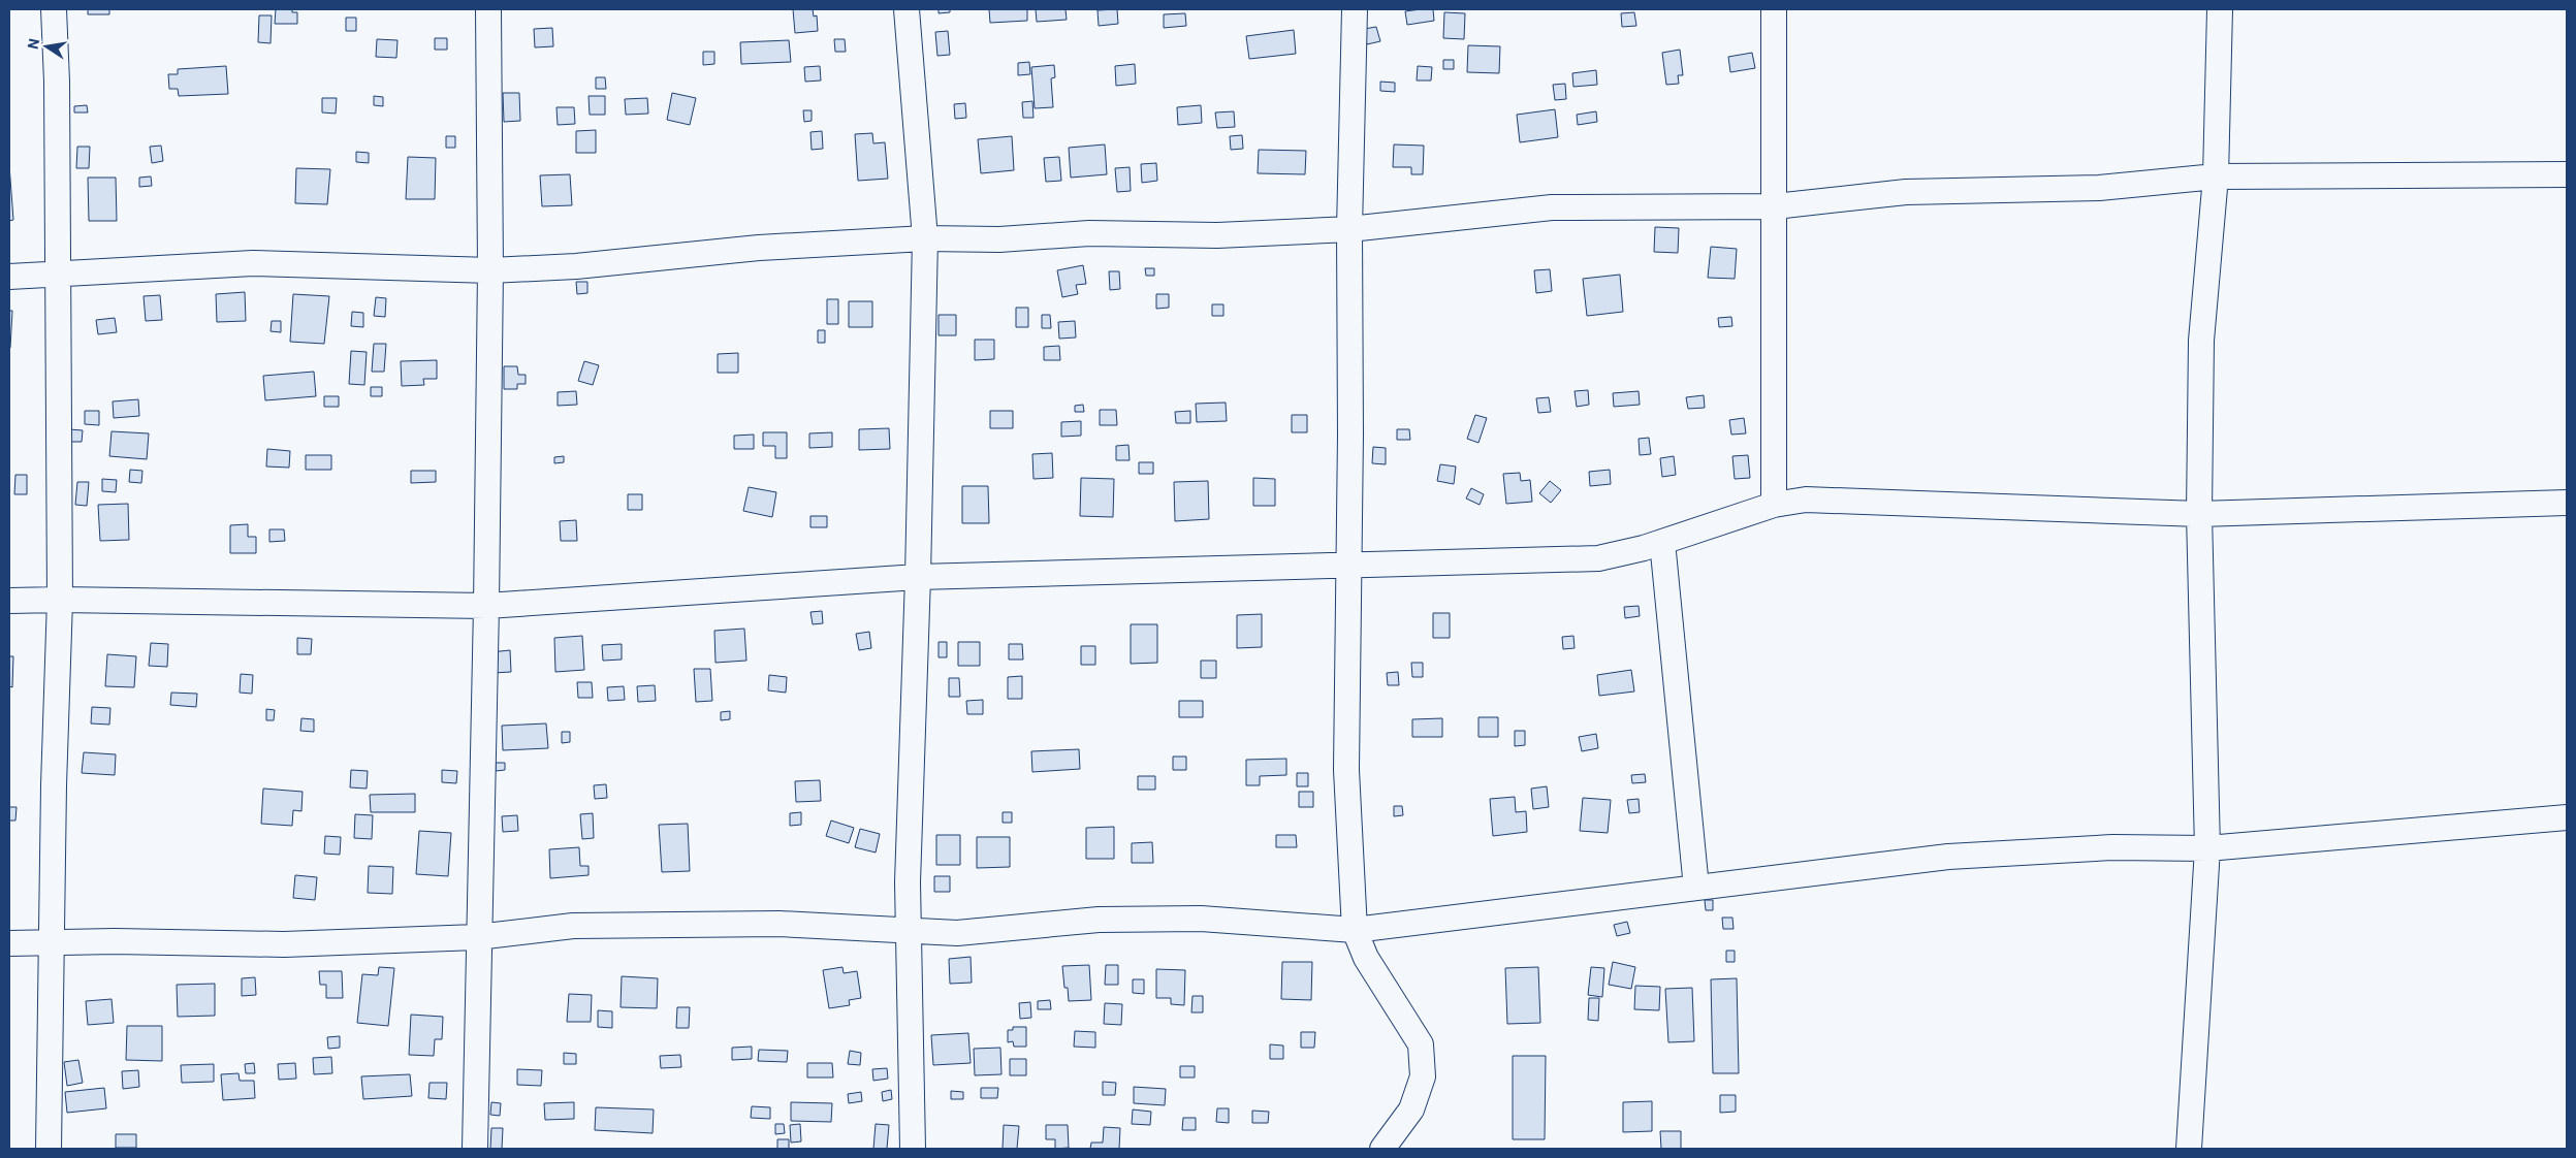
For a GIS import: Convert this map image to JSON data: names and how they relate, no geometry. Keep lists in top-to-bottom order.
{
  "north": "left"
}
